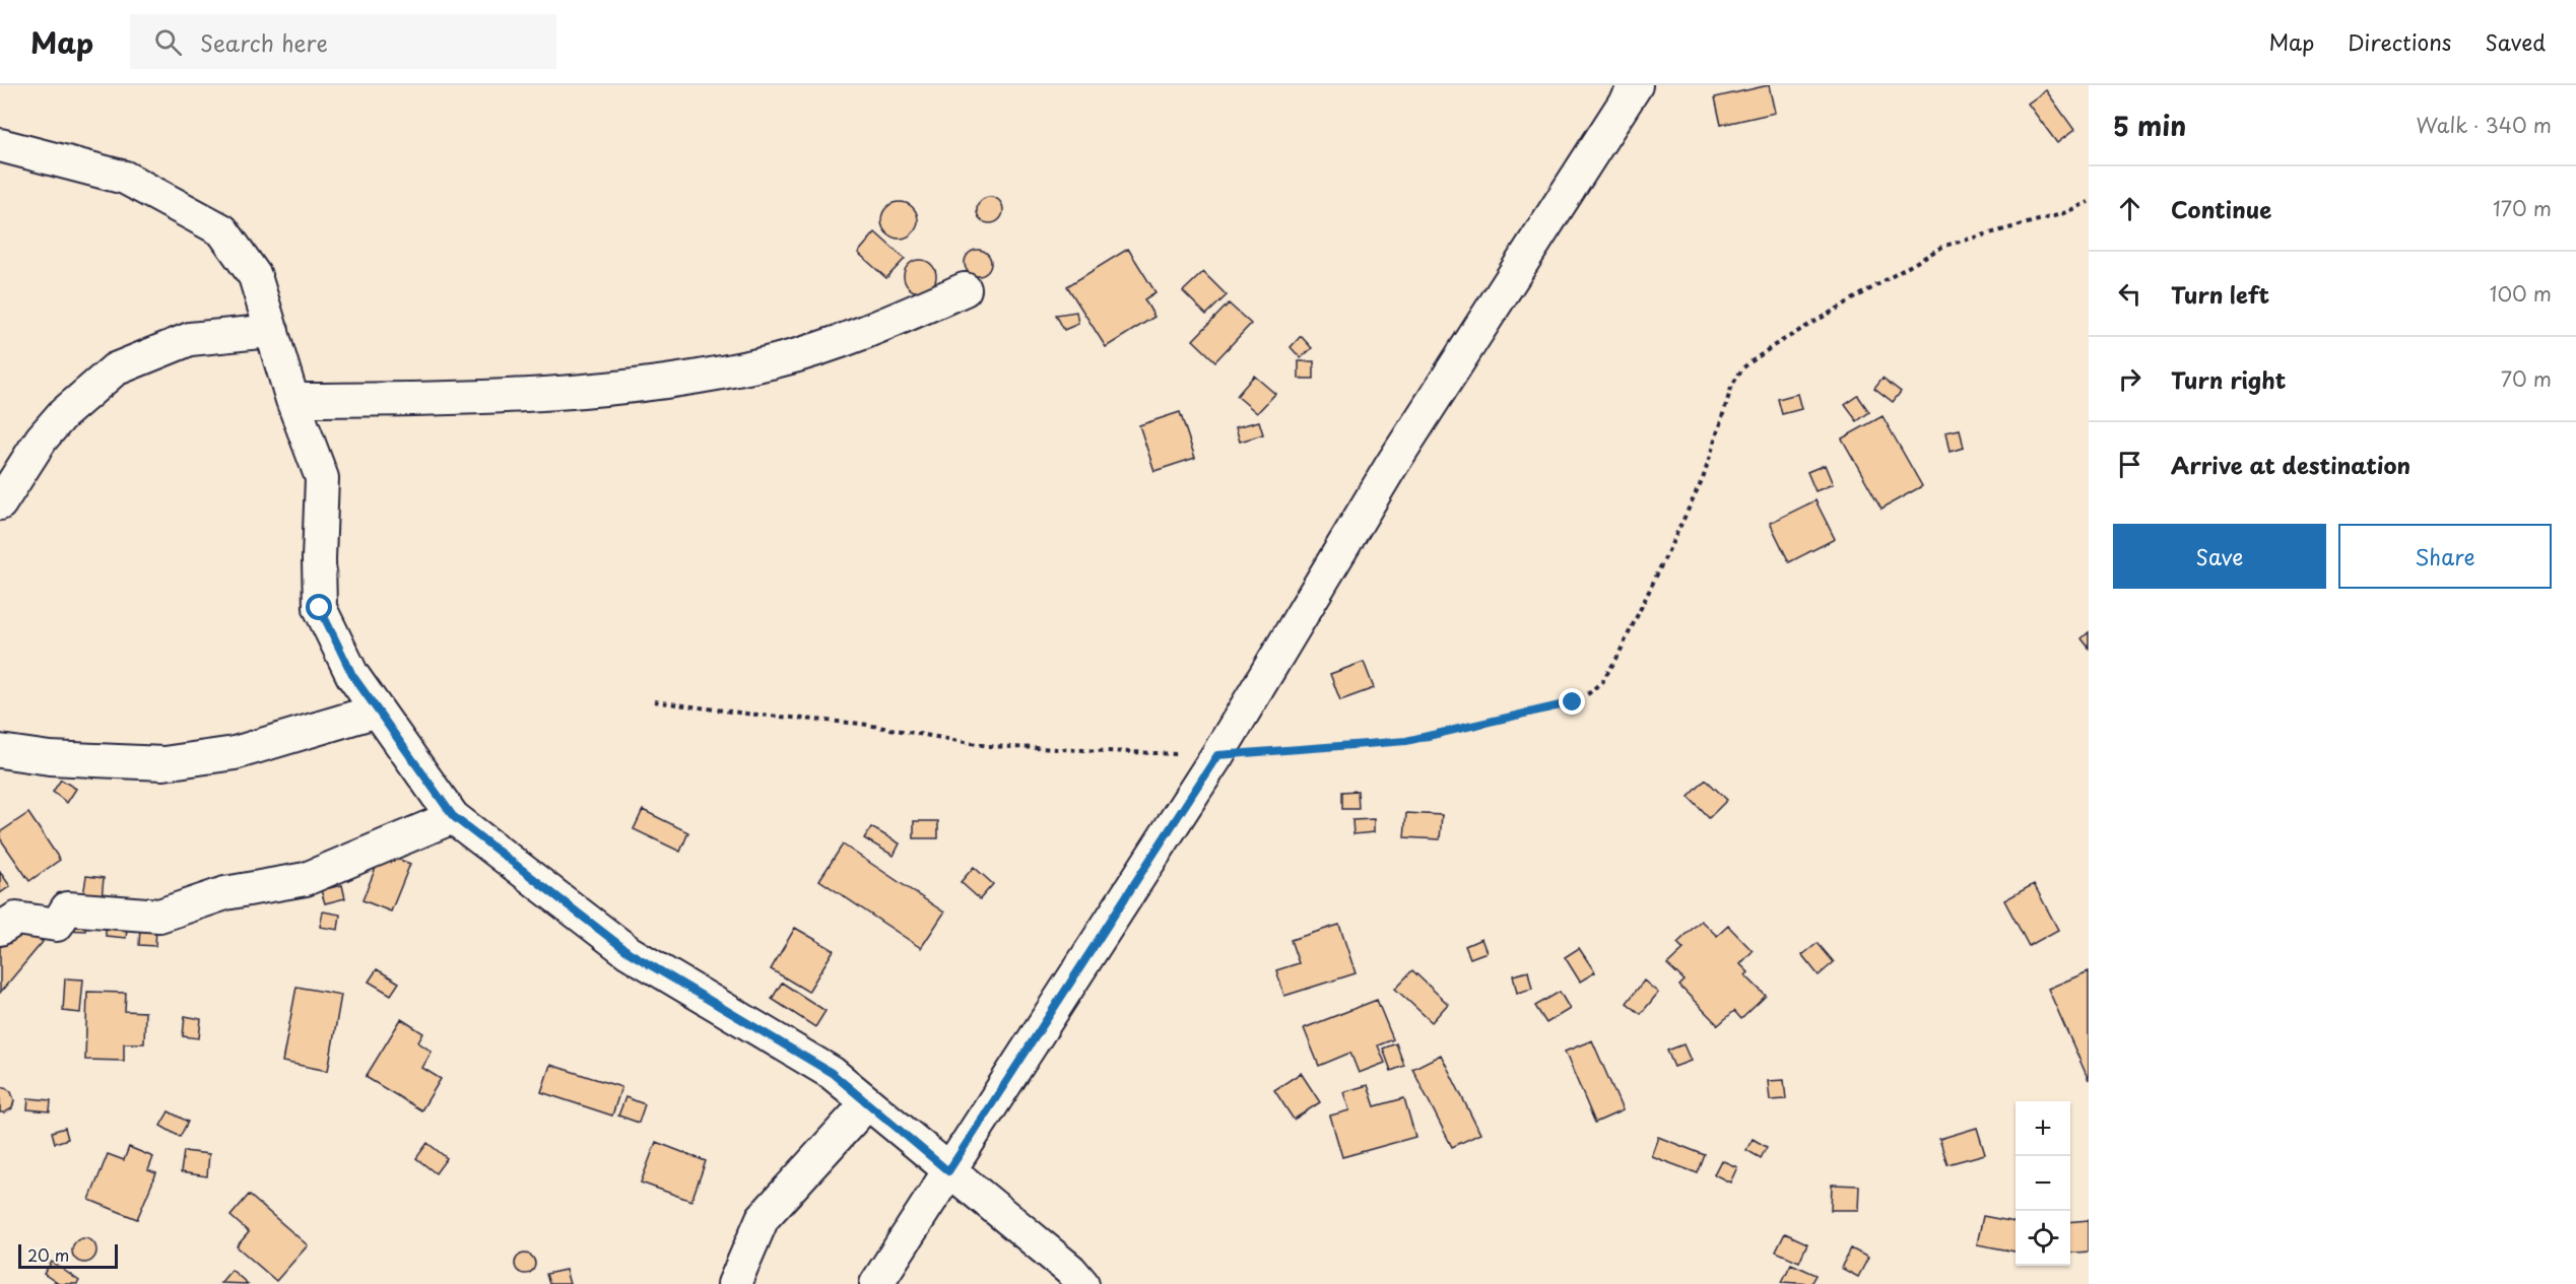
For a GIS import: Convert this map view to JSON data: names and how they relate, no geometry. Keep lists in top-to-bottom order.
{
  "scale_bar": "20 m",
  "page": {
    "header": "Map",
    "search": "Search here",
    "nav": ["Map", "Directions", "Saved"],
    "heading": ["5 min", "Walk · 340 m"],
    "list": [
      ["Continue", "170 m"],
      ["Turn left", "100 m"],
      ["Turn right", "70 m"],
      "Arrive at destination"
    ],
    "buttons": ["Save", "Share"],
    "map_buttons": ["+", "−"],
    "scale": "20 m"
  }
}
